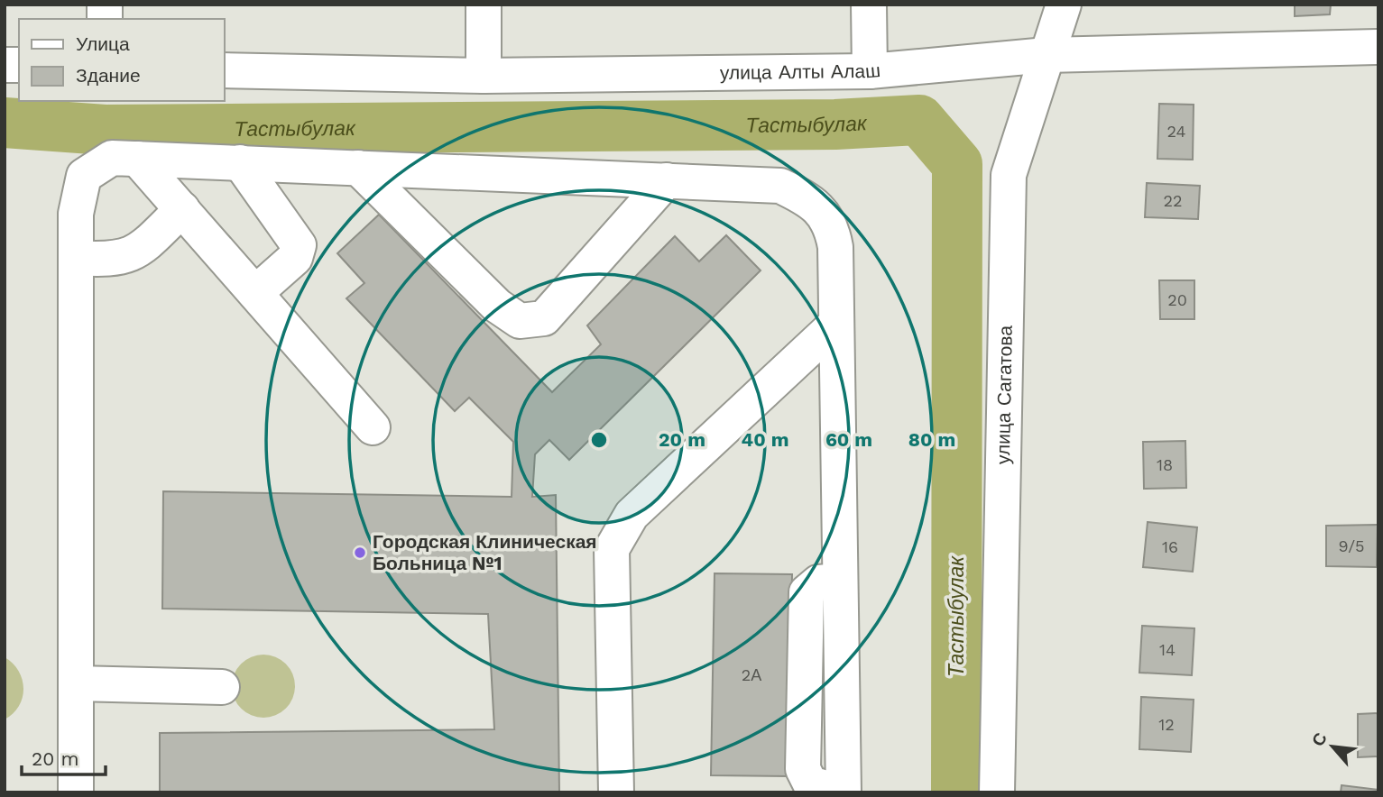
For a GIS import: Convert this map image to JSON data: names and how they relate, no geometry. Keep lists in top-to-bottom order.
{
  "streets": {
    "street": ["улица Алты Алаш", "улица Сагатова"]
  },
  "crossings": [
    ["улица Алты Алаш", "улица Сагатова"]
  ],
  "water": ["Тастыбулак"],
  "places": ["Городская Клиническая Больница №1"],
  "house_numbers": [
    "24",
    "22",
    "20",
    "18",
    "9/5",
    "16",
    "14",
    "2А",
    "12"
  ],
  "legend": ["Улица", "Здание"],
  "scale_bar": "20 m",
  "north": "top left",
  "rings": [
    "20 m",
    "40 m",
    "60 m",
    "80 m"
  ]
}
